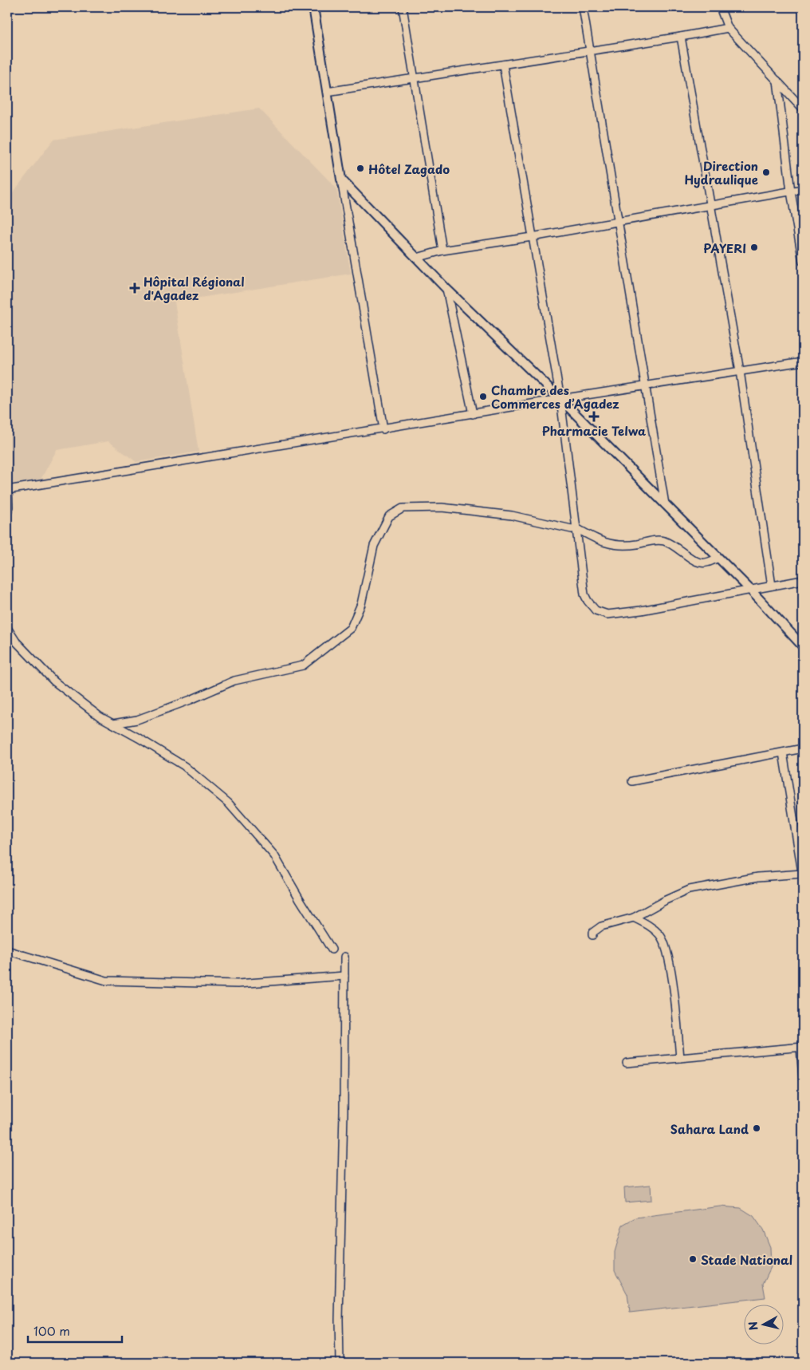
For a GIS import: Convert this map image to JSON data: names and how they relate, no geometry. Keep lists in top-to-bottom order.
{
  "places": {
    "other": [
      "Hôtel Zagado",
      "Direction Hydraulique",
      "PAYERI",
      "Chambre des Commerces d’Agadez",
      "Sahara Land",
      "Stade National"
    ],
    "health": ["Hôpital Régional d'Agadez", "Pharmacie Telwa"]
  },
  "scale_bar": "100 m",
  "north": "left"
}
